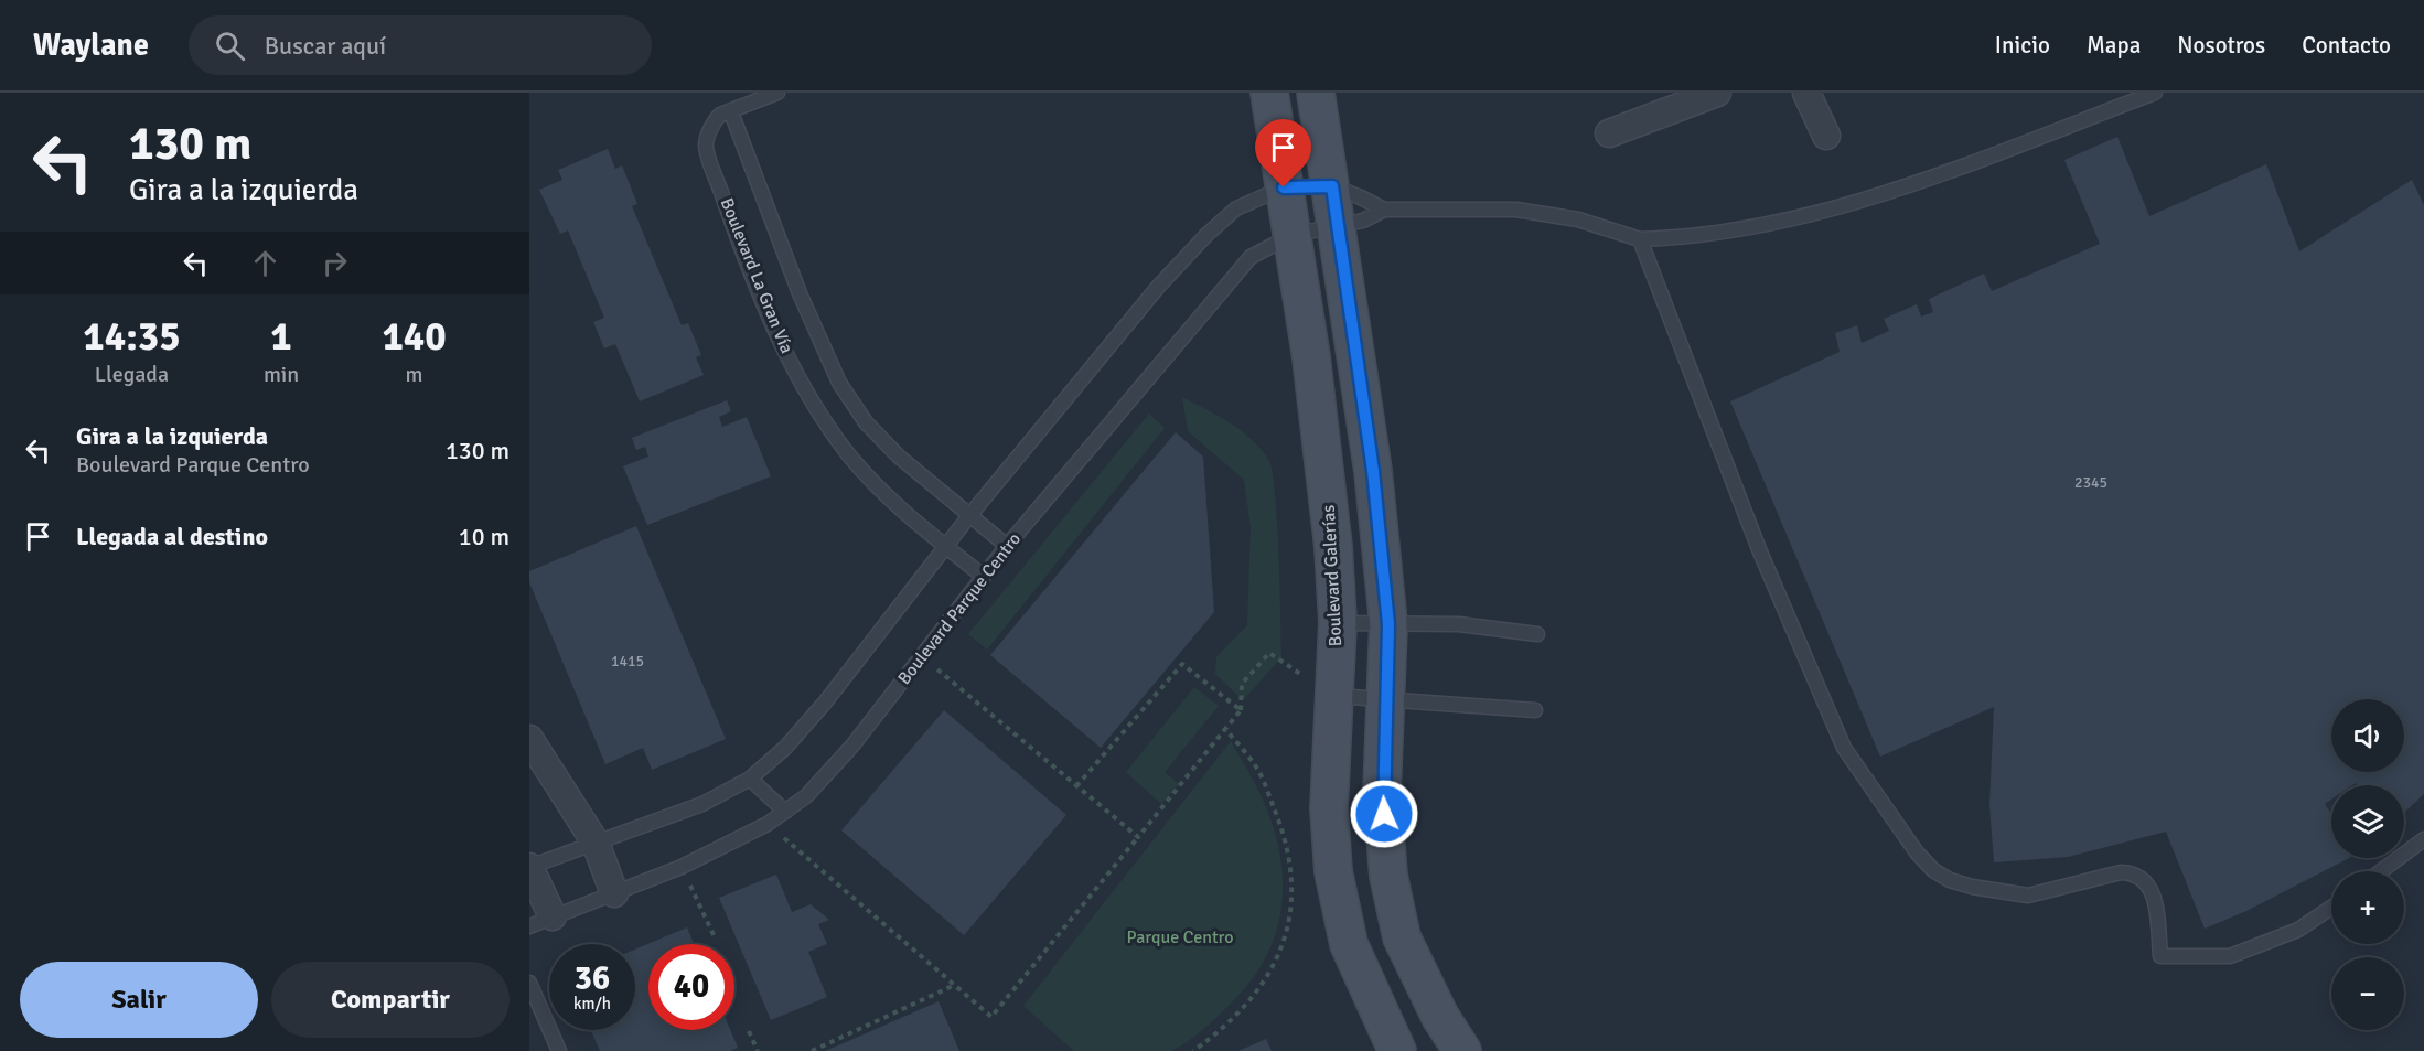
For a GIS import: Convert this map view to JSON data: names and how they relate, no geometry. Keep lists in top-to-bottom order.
{
  "streets": {
    "street": ["Boulevard Galerías"],
    "lane": ["Boulevard La Gran Vía", "Boulevard Parque Centro"]
  },
  "crossings": [
    ["Boulevard La Gran Vía", "Boulevard Parque Centro"],
    ["Boulevard Galerías", "Boulevard Parque Centro"]
  ],
  "parks": ["Parque Centro"],
  "house_numbers": ["2345", "1415"],
  "page": {
    "header": "Waylane",
    "search": "Buscar aquí",
    "nav": [
      "Inicio",
      "Mapa",
      "Nosotros",
      "Contacto"
    ],
    "turn": ["130 m", "Gira a la izquierda"],
    "eta": [
      "14:35",
      "Llegada",
      "1",
      "min",
      "140",
      "m"
    ],
    "list": [
      {
        "name": "Gira a la izquierda",
        "note": "Boulevard Parque Centro",
        "value": "130 m"
      },
      {
        "name": "Llegada al destino",
        "value": "10 m"
      }
    ],
    "map_buttons": ["+", "−"],
    "speed": "36 km/h",
    "limit": "40",
    "buttons": ["Salir", "Compartir"]
  }
}
